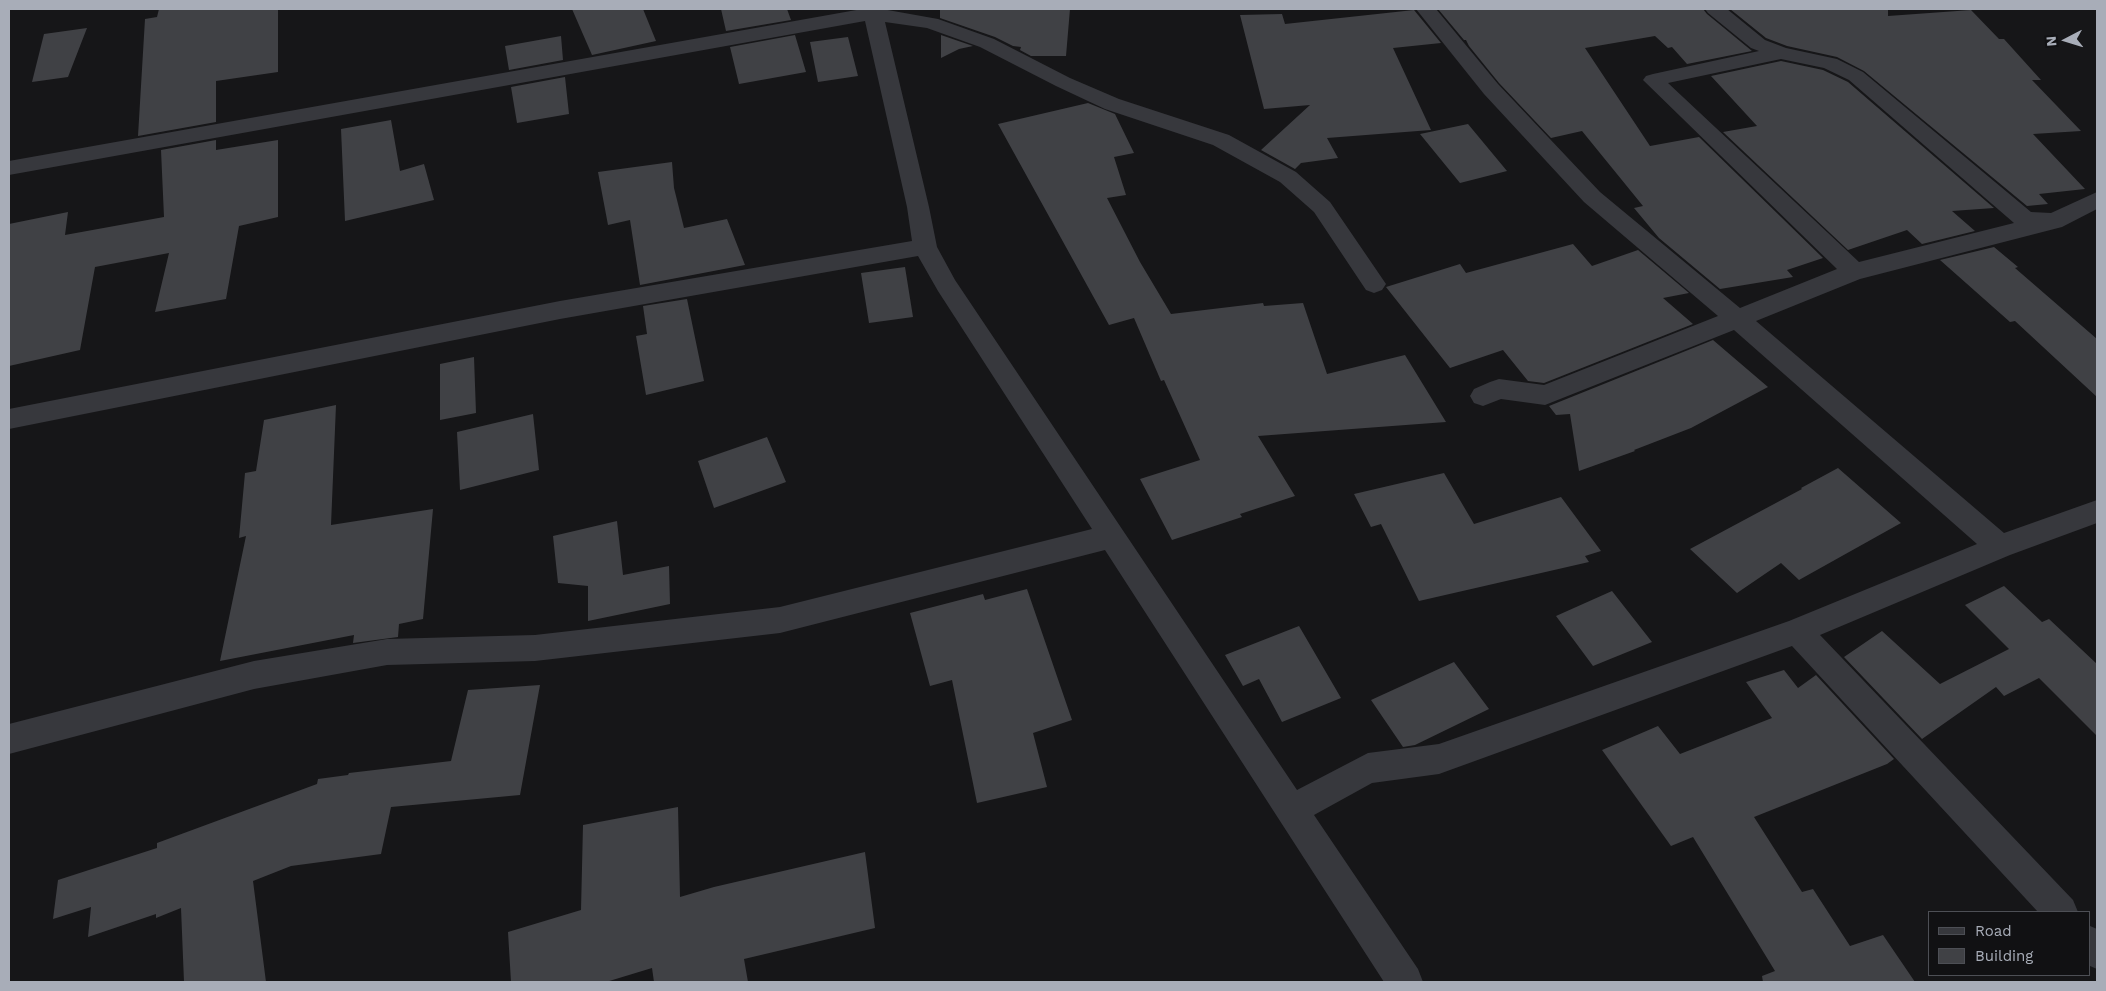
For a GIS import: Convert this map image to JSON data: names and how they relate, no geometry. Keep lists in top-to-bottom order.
{
  "legend": ["Road", "Building"],
  "north": "left"
}
